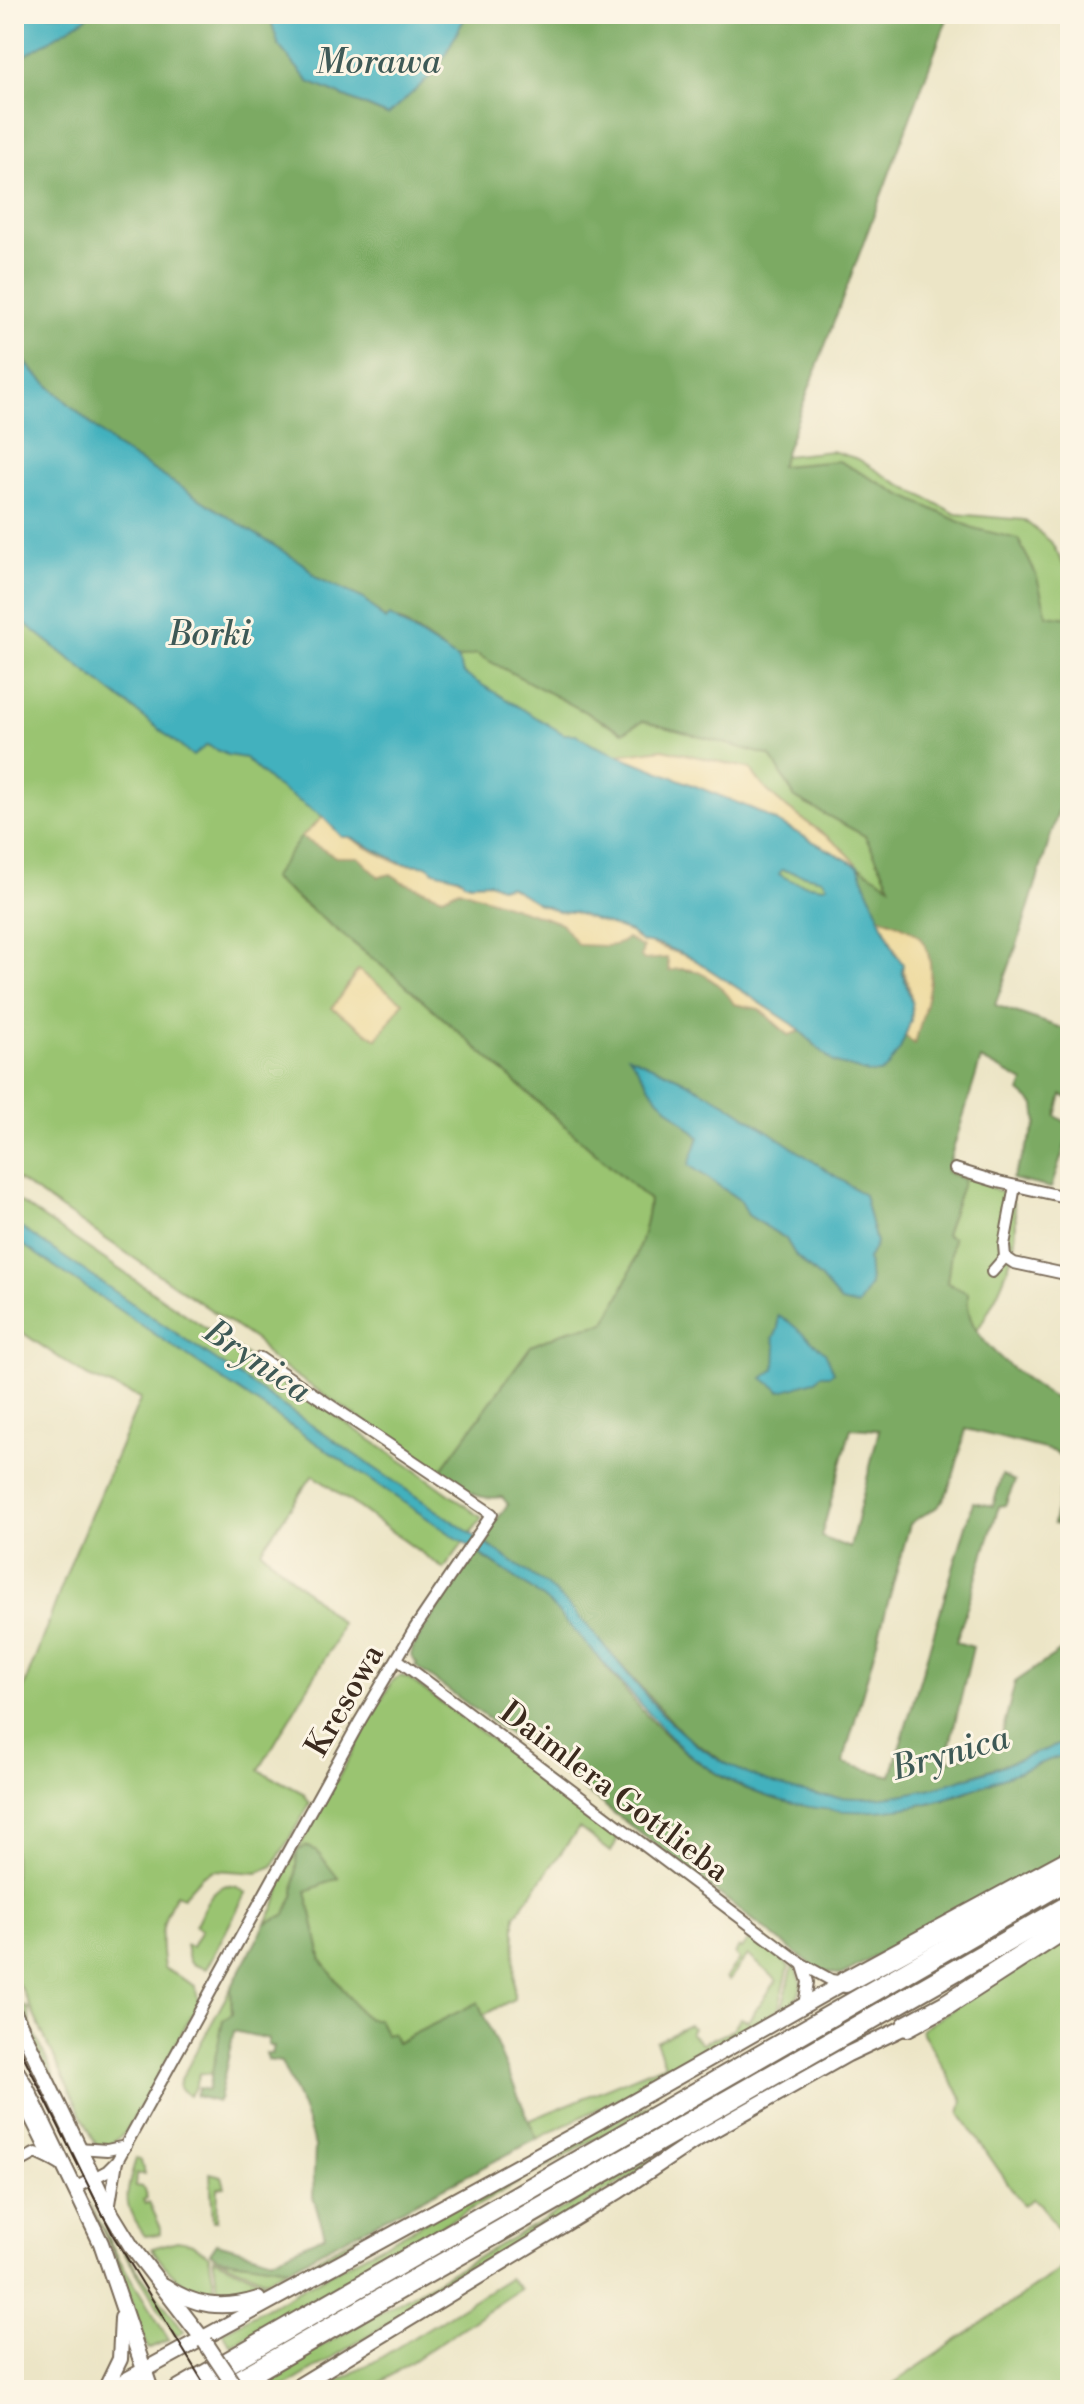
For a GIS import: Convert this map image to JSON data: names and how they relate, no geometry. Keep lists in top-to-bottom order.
{
  "streets": {
    "street": ["Kresowa", "Daimlera Gottlieba"]
  },
  "crossings": [
    ["Kresowa", "Daimlera Gottlieba"]
  ],
  "water": ["Morawa", "Borki", "Brynica"]
}
